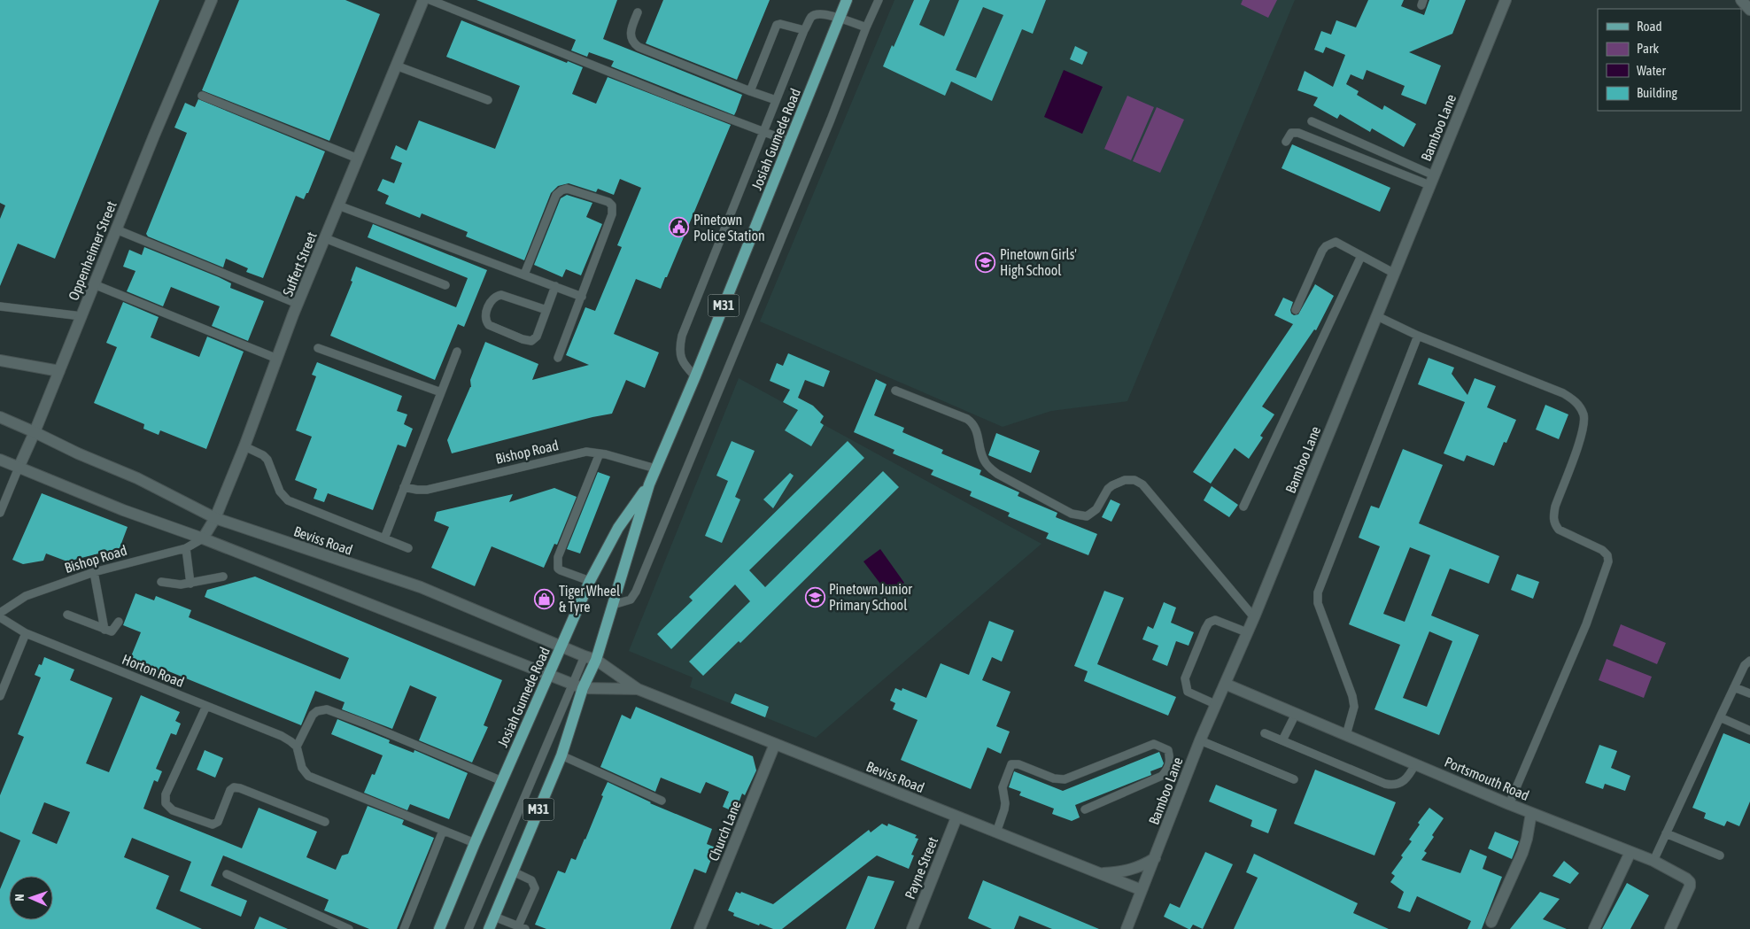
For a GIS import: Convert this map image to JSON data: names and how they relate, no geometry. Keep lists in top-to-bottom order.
{
  "streets": {
    "main road": ["Josiah Gumede Road", "M31"],
    "street": [
      "Bamboo Lane",
      "Oppenheimer Street",
      "Suffert Street",
      "Beviss Road",
      "Portsmouth Road",
      "Church Lane",
      "Payne Street"
    ],
    "lane": ["Bishop Road", "Horton Road"]
  },
  "crossings": [
    ["Bamboo Lane", "Beviss Road"],
    ["Bamboo Lane", "Portsmouth Road"],
    ["Josiah Gumede Road", "Bishop Road"],
    ["Josiah Gumede Road", "Beviss Road"],
    ["Oppenheimer Street", "Beviss Road"],
    ["Suffert Street", "Bishop Road"],
    ["Suffert Street", "Beviss Road"],
    ["Bishop Road", "Beviss Road"],
    ["Beviss Road", "Church Lane"],
    ["Beviss Road", "Payne Street"]
  ],
  "places": {
    "public building": ["Pinetown Police Station"],
    "school or university": ["Pinetown Girls' High School", "Pinetown Junior Primary School"],
    "shop": ["Tiger Wheel & Tyre"]
  },
  "legend": [
    "Road",
    "Park",
    "Water",
    "Building"
  ],
  "north": "left"
}
